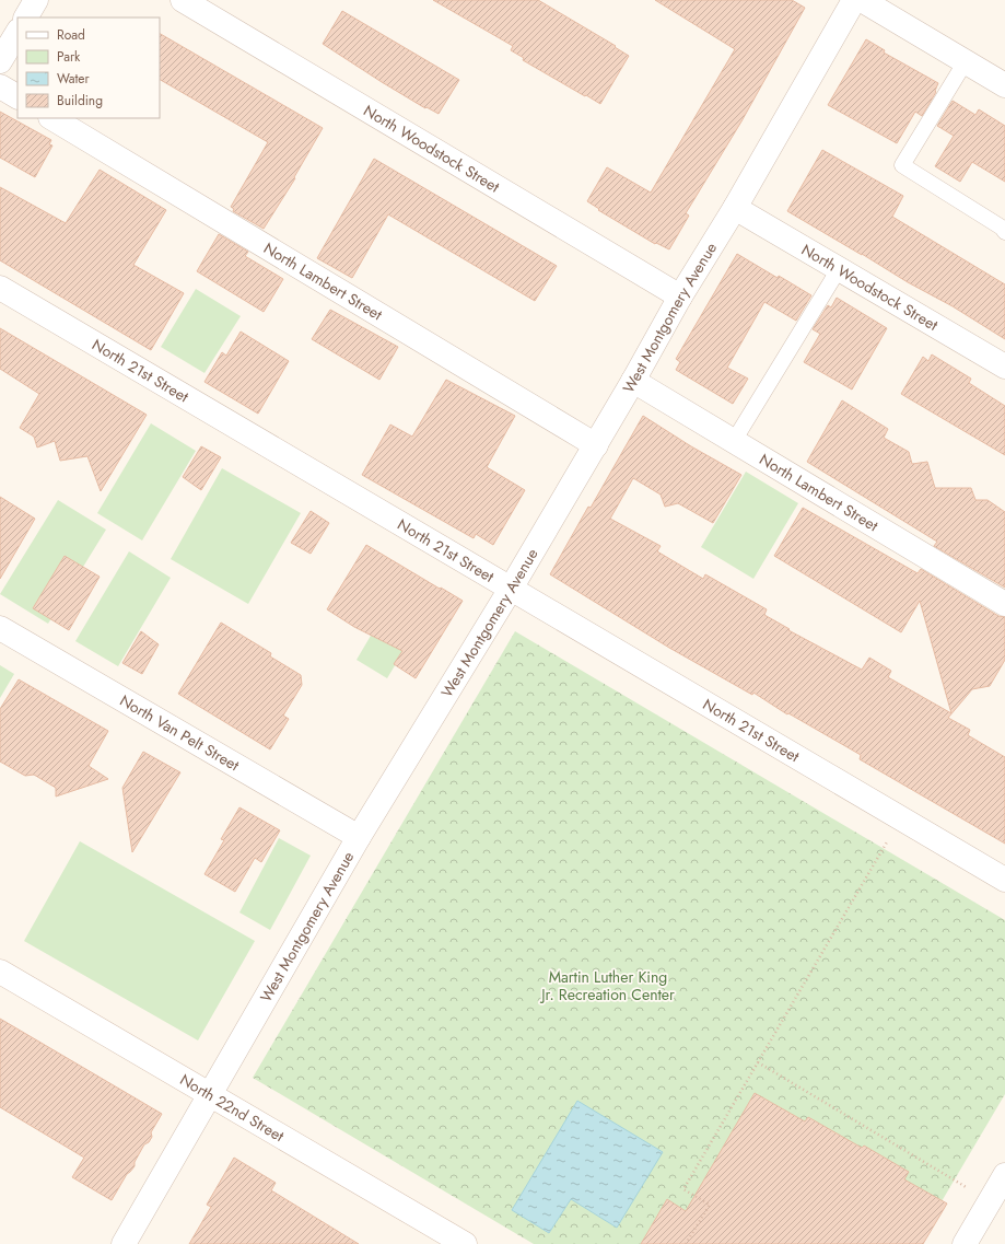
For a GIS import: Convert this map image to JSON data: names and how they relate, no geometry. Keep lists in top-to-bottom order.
{
  "streets": {
    "street": [
      "North Woodstock Street",
      "North Lambert Street",
      "West Montgomery Avenue",
      "North 21st Street",
      "North Van Pelt Street",
      "North 22nd Street"
    ]
  },
  "crossings": [
    ["North Woodstock Street", "West Montgomery Avenue"],
    ["North Lambert Street", "West Montgomery Avenue"],
    ["West Montgomery Avenue", "North 21st Street"],
    ["West Montgomery Avenue", "North Van Pelt Street"],
    ["West Montgomery Avenue", "North 22nd Street"]
  ],
  "parks": ["Martin Luther King Jr. Recreation Center"],
  "legend": [
    "Road",
    "Park",
    "Water",
    "Building"
  ]
}
